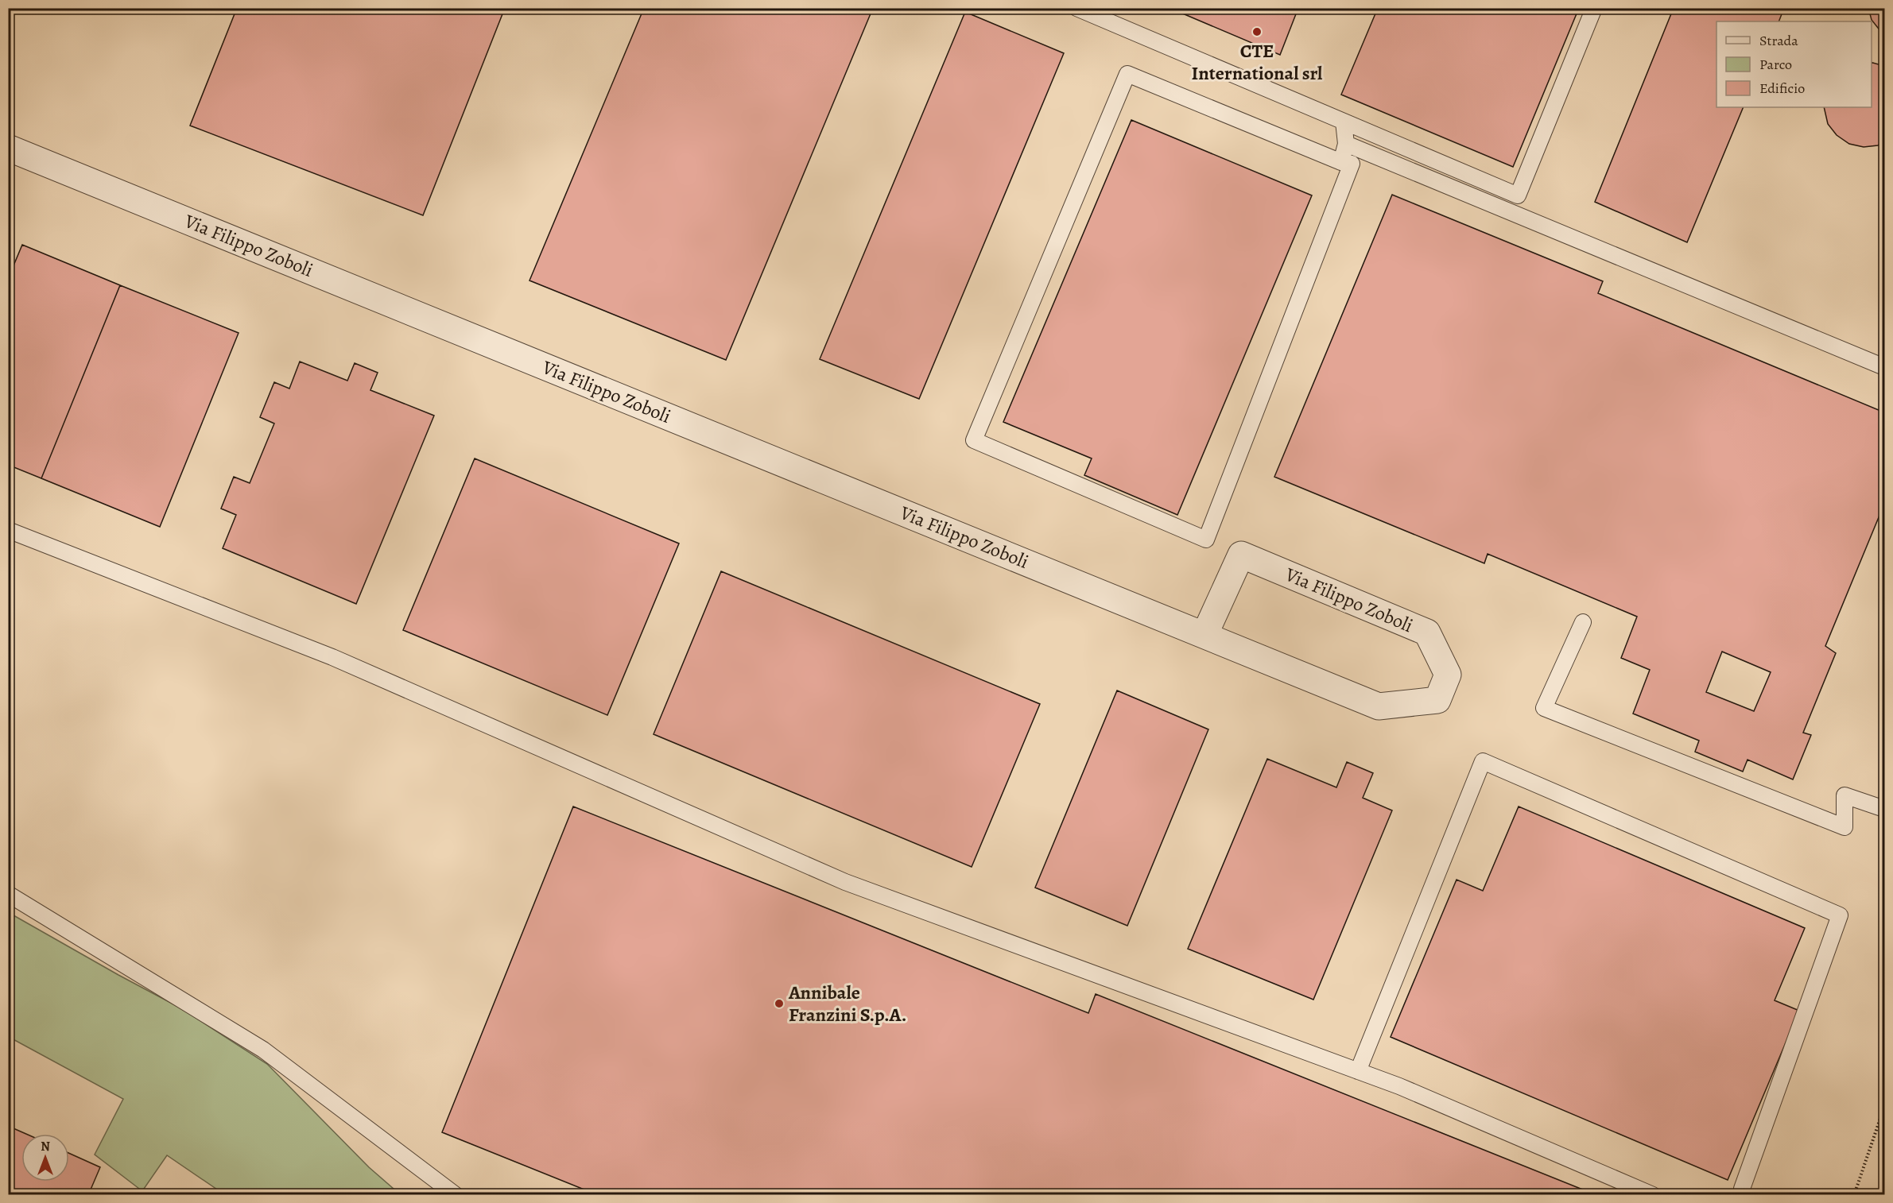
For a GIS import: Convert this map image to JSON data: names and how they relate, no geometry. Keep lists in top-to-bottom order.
{
  "streets": {
    "street": ["Via Filippo Zoboli"]
  },
  "places": ["CTE International srl", "Annibale Franzini S.p.A."],
  "legend": ["Strada", "Parco", "Edificio"],
  "north": "top"
}
